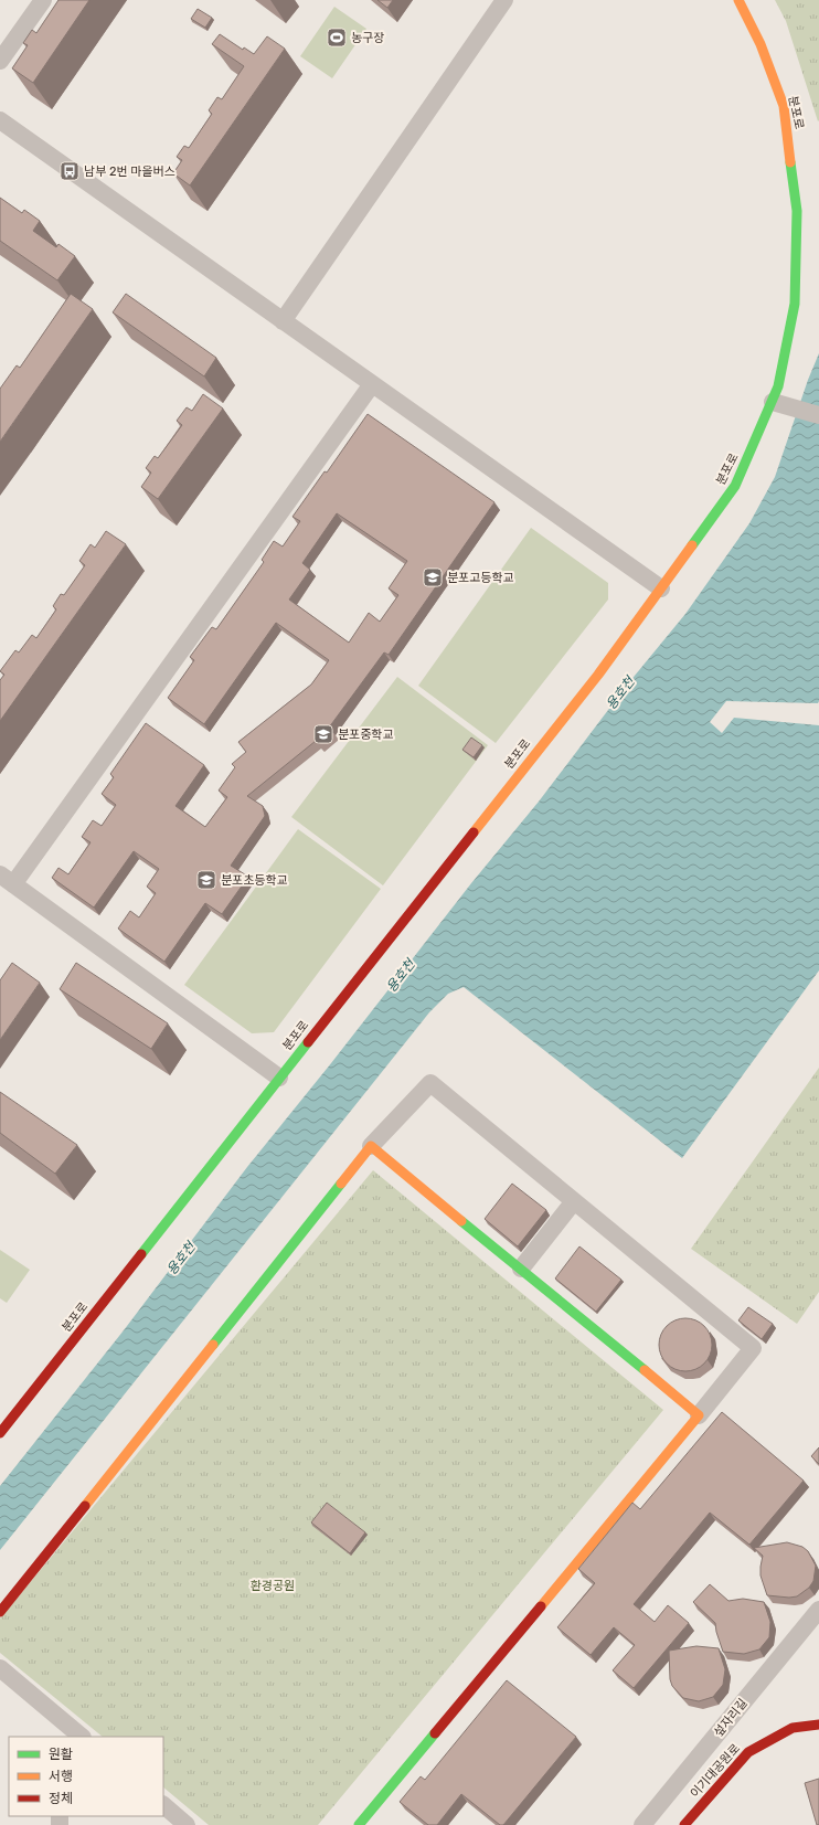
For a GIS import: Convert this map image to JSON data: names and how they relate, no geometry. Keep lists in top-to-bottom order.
{
  "streets": {
    "street": ["분포로", "섶자리길", "이기대공원로"]
  },
  "water": ["용호천"],
  "parks": ["환경공원"],
  "places": {
    "sports": ["농구장"],
    "bus stop": ["남부 2번 마을버스"],
    "school or university": ["분포고등학교", "분포중학교", "분포초등학교"]
  },
  "legend": ["원활", "서행", "정체"]
}
